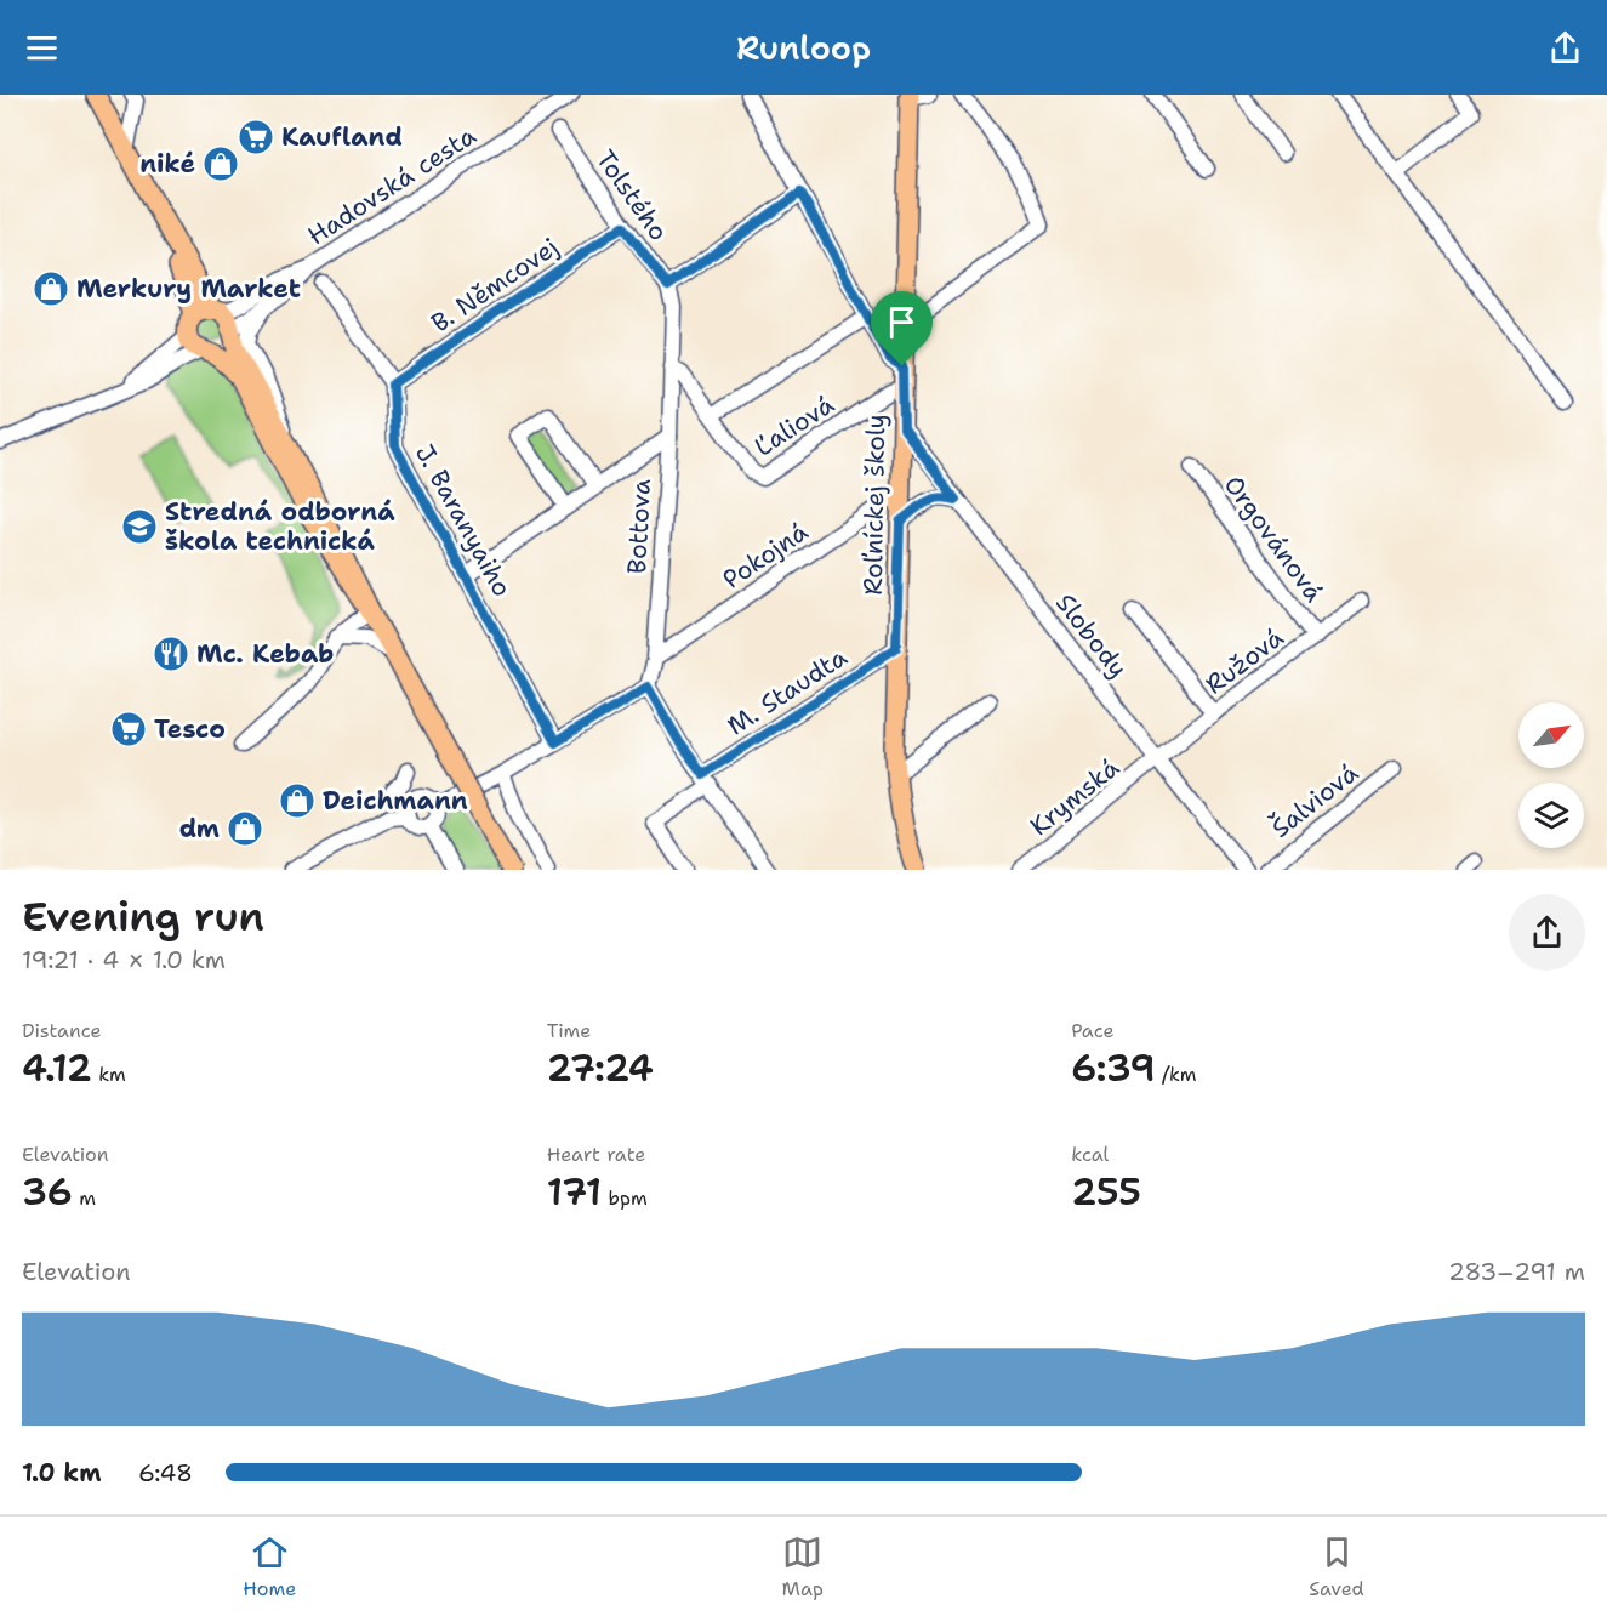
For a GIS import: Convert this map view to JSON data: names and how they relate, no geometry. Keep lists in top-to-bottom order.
{
  "streets": {
    "main road": ["Roľníckej školy"],
    "street": [
      "Hadovská cesta",
      "Tolstého",
      "B. Němcovej",
      "Ľaliová",
      "J. Baranyaiho",
      "Bottova",
      "Orgovánová",
      "Pokojná",
      "Slobody",
      "Ružová",
      "M. Staudta",
      "Krymská",
      "Šalviová"
    ]
  },
  "crossings": [
    ["Tolstého", "B. Němcovej"],
    ["Tolstého", "Bottova"],
    ["B. Němcovej", "J. Baranyaiho"],
    ["Ľaliová", "Roľníckej školy"],
    ["Ľaliová", "Bottova"],
    ["Roľníckej školy", "Pokojná"],
    ["Roľníckej školy", "Slobody"],
    ["Roľníckej školy", "M. Staudta"],
    ["Bottova", "Pokojná"],
    ["Orgovánová", "Ružová"],
    ["Slobody", "Ružová"],
    ["Slobody", "Krymská"],
    ["Ružová", "Krymská"]
  ],
  "places": {
    "supermarket": ["Kaufland", "Tesco"],
    "shop": [
      "niké",
      "Merkury Market",
      "Deichmann",
      "dm"
    ],
    "school or university": ["Stredná odborná škola technická"],
    "restaurant": ["Mc. Kebab"]
  },
  "north": "top right",
  "page": {
    "header": "Runloop",
    "heading": ["Evening run", "19:21 · 4 × 1.0 km"],
    "stats": [
      ["Distance", "4.12 km"],
      ["Time", "27:24"],
      ["Pace", "6:39 /km"],
      ["Elevation", "36 m"],
      ["Heart rate", "171 bpm"],
      ["kcal", "255"]
    ],
    "chart": ["Elevation", "283–291 m"],
    "list": [
      {
        "name": "1.0 km",
        "note": "6:48"
      }
    ],
    "tabs": ["Home", "Map", "Saved"]
  }
}
